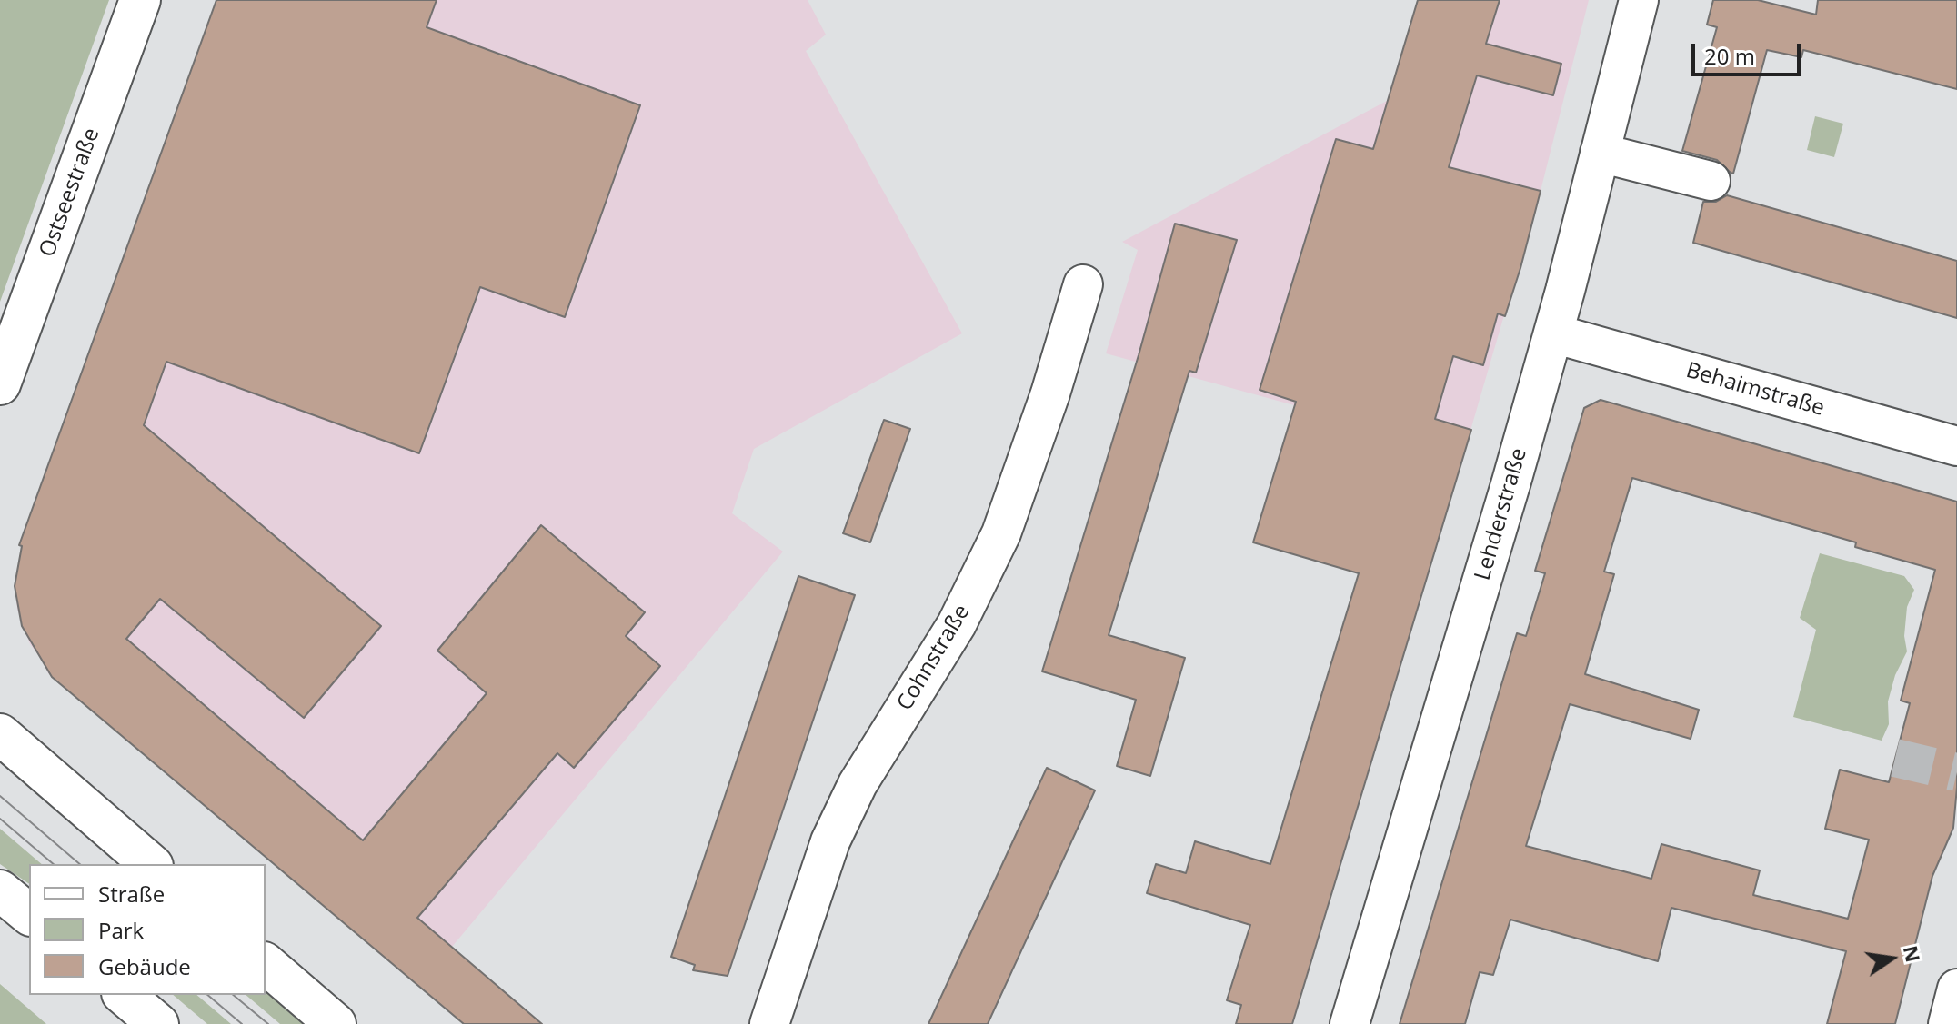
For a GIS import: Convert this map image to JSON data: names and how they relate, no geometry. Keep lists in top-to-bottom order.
{
  "streets": {
    "main road": ["Ostseestraße"],
    "street": ["Behaimstraße", "Lehderstraße", "Cohnstraße"]
  },
  "crossings": [
    ["Behaimstraße", "Lehderstraße"]
  ],
  "legend": ["Straße", "Park", "Gebäude"],
  "scale_bar": "20 m",
  "north": "right"
}
